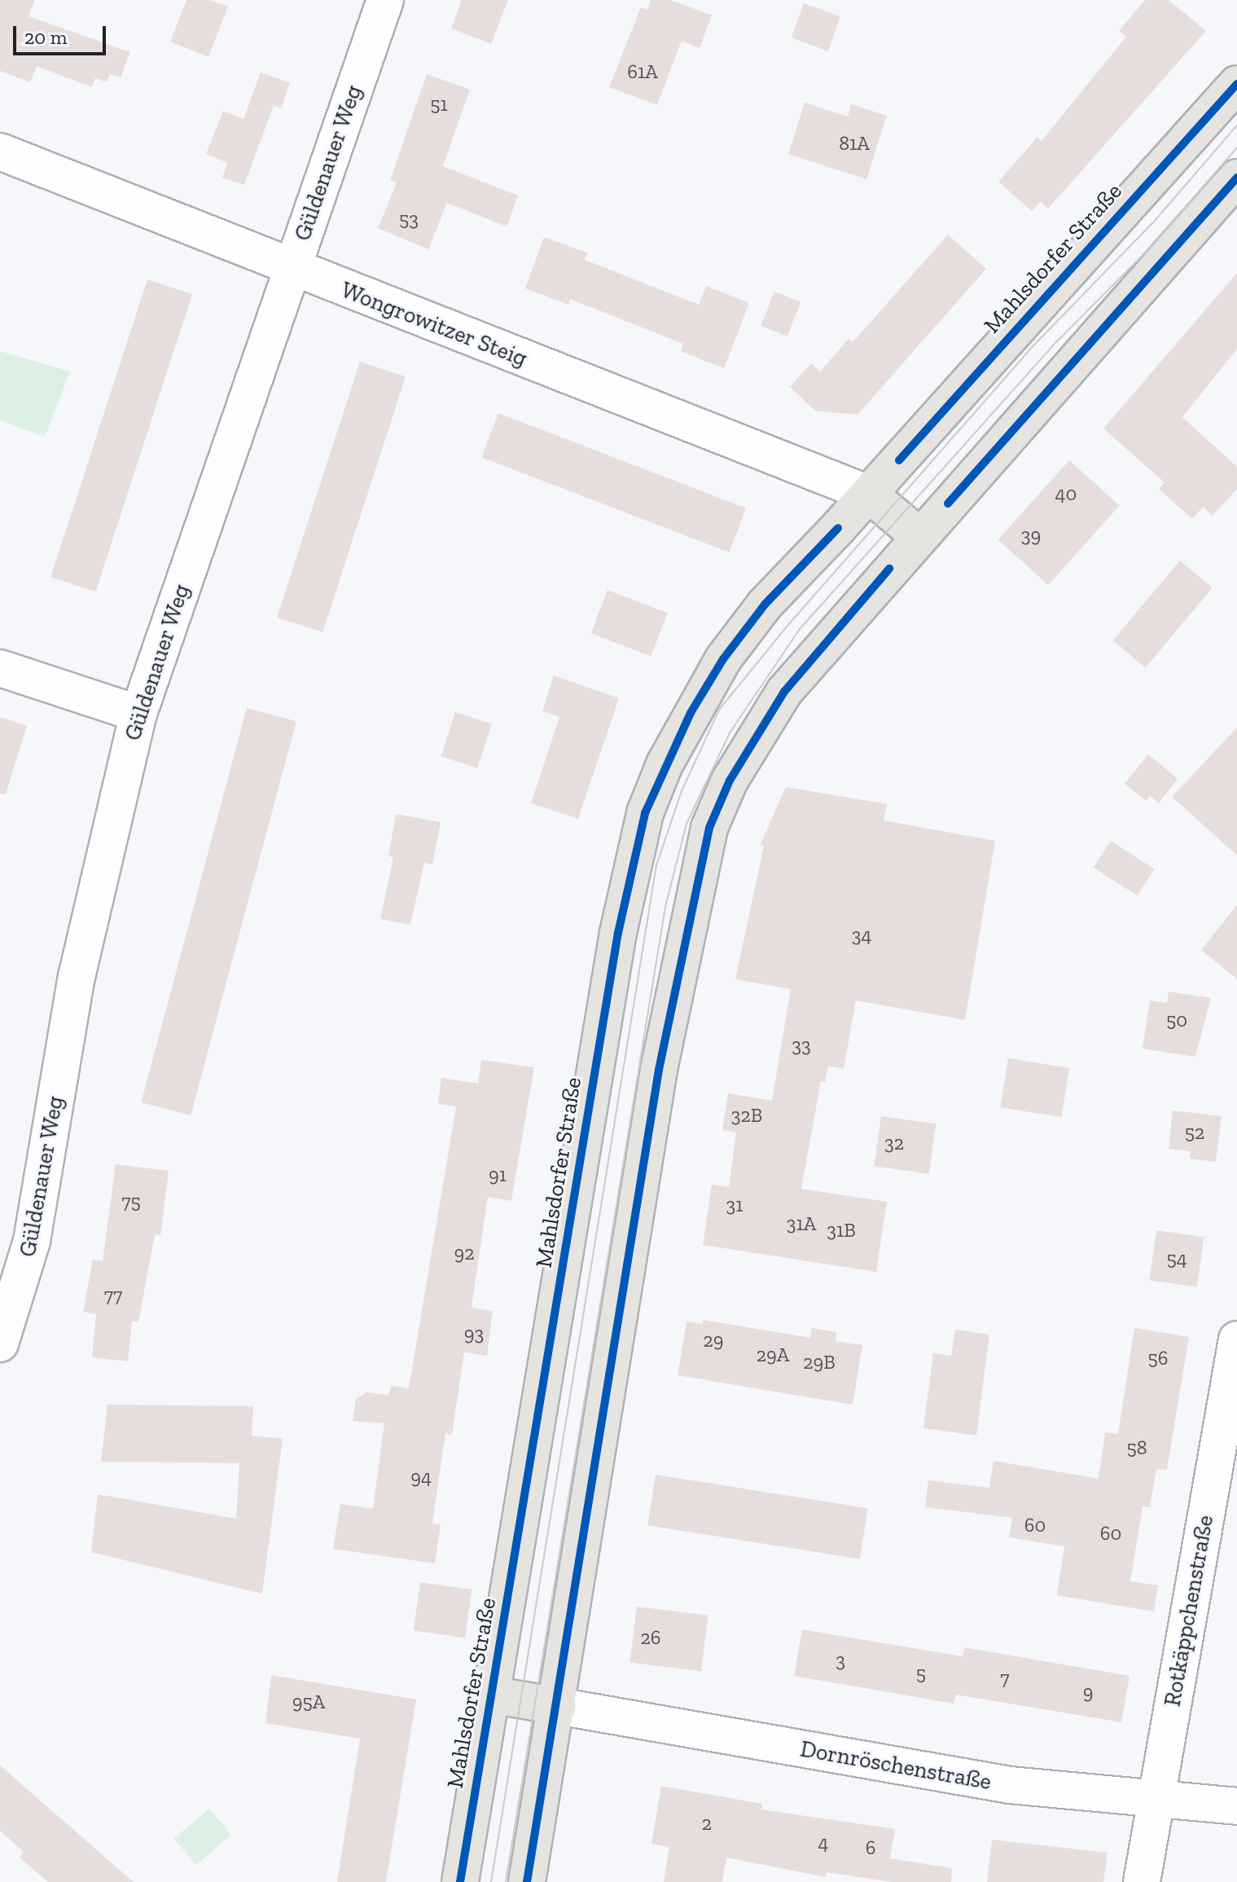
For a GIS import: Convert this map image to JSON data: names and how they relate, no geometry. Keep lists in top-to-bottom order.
{
  "streets": {
    "main road": ["Mahlsdorfer Straße"],
    "street": [
      "Güldenauer Weg",
      "Wongrowitzer Steig",
      "Rotkäppchenstraße",
      "Dornröschenstraße"
    ]
  },
  "crossings": [
    ["Güldenauer Weg", "Wongrowitzer Steig"],
    ["Mahlsdorfer Straße", "Wongrowitzer Steig"],
    ["Rotkäppchenstraße", "Dornröschenstraße"]
  ],
  "house_numbers": [
    "61A",
    "51",
    "81A",
    "53",
    "40",
    "39",
    "34",
    "50",
    "33",
    "32B",
    "52",
    "32",
    "91",
    "75",
    "31",
    "31A",
    "31B",
    "92",
    "54",
    "77",
    "93",
    "29",
    "29A",
    "56",
    "29B",
    "58",
    "94",
    "60",
    "60",
    "26",
    "3",
    "5",
    "7",
    "9",
    "95A",
    "2",
    "4",
    "6"
  ],
  "scale_bar": "20 m"
}
